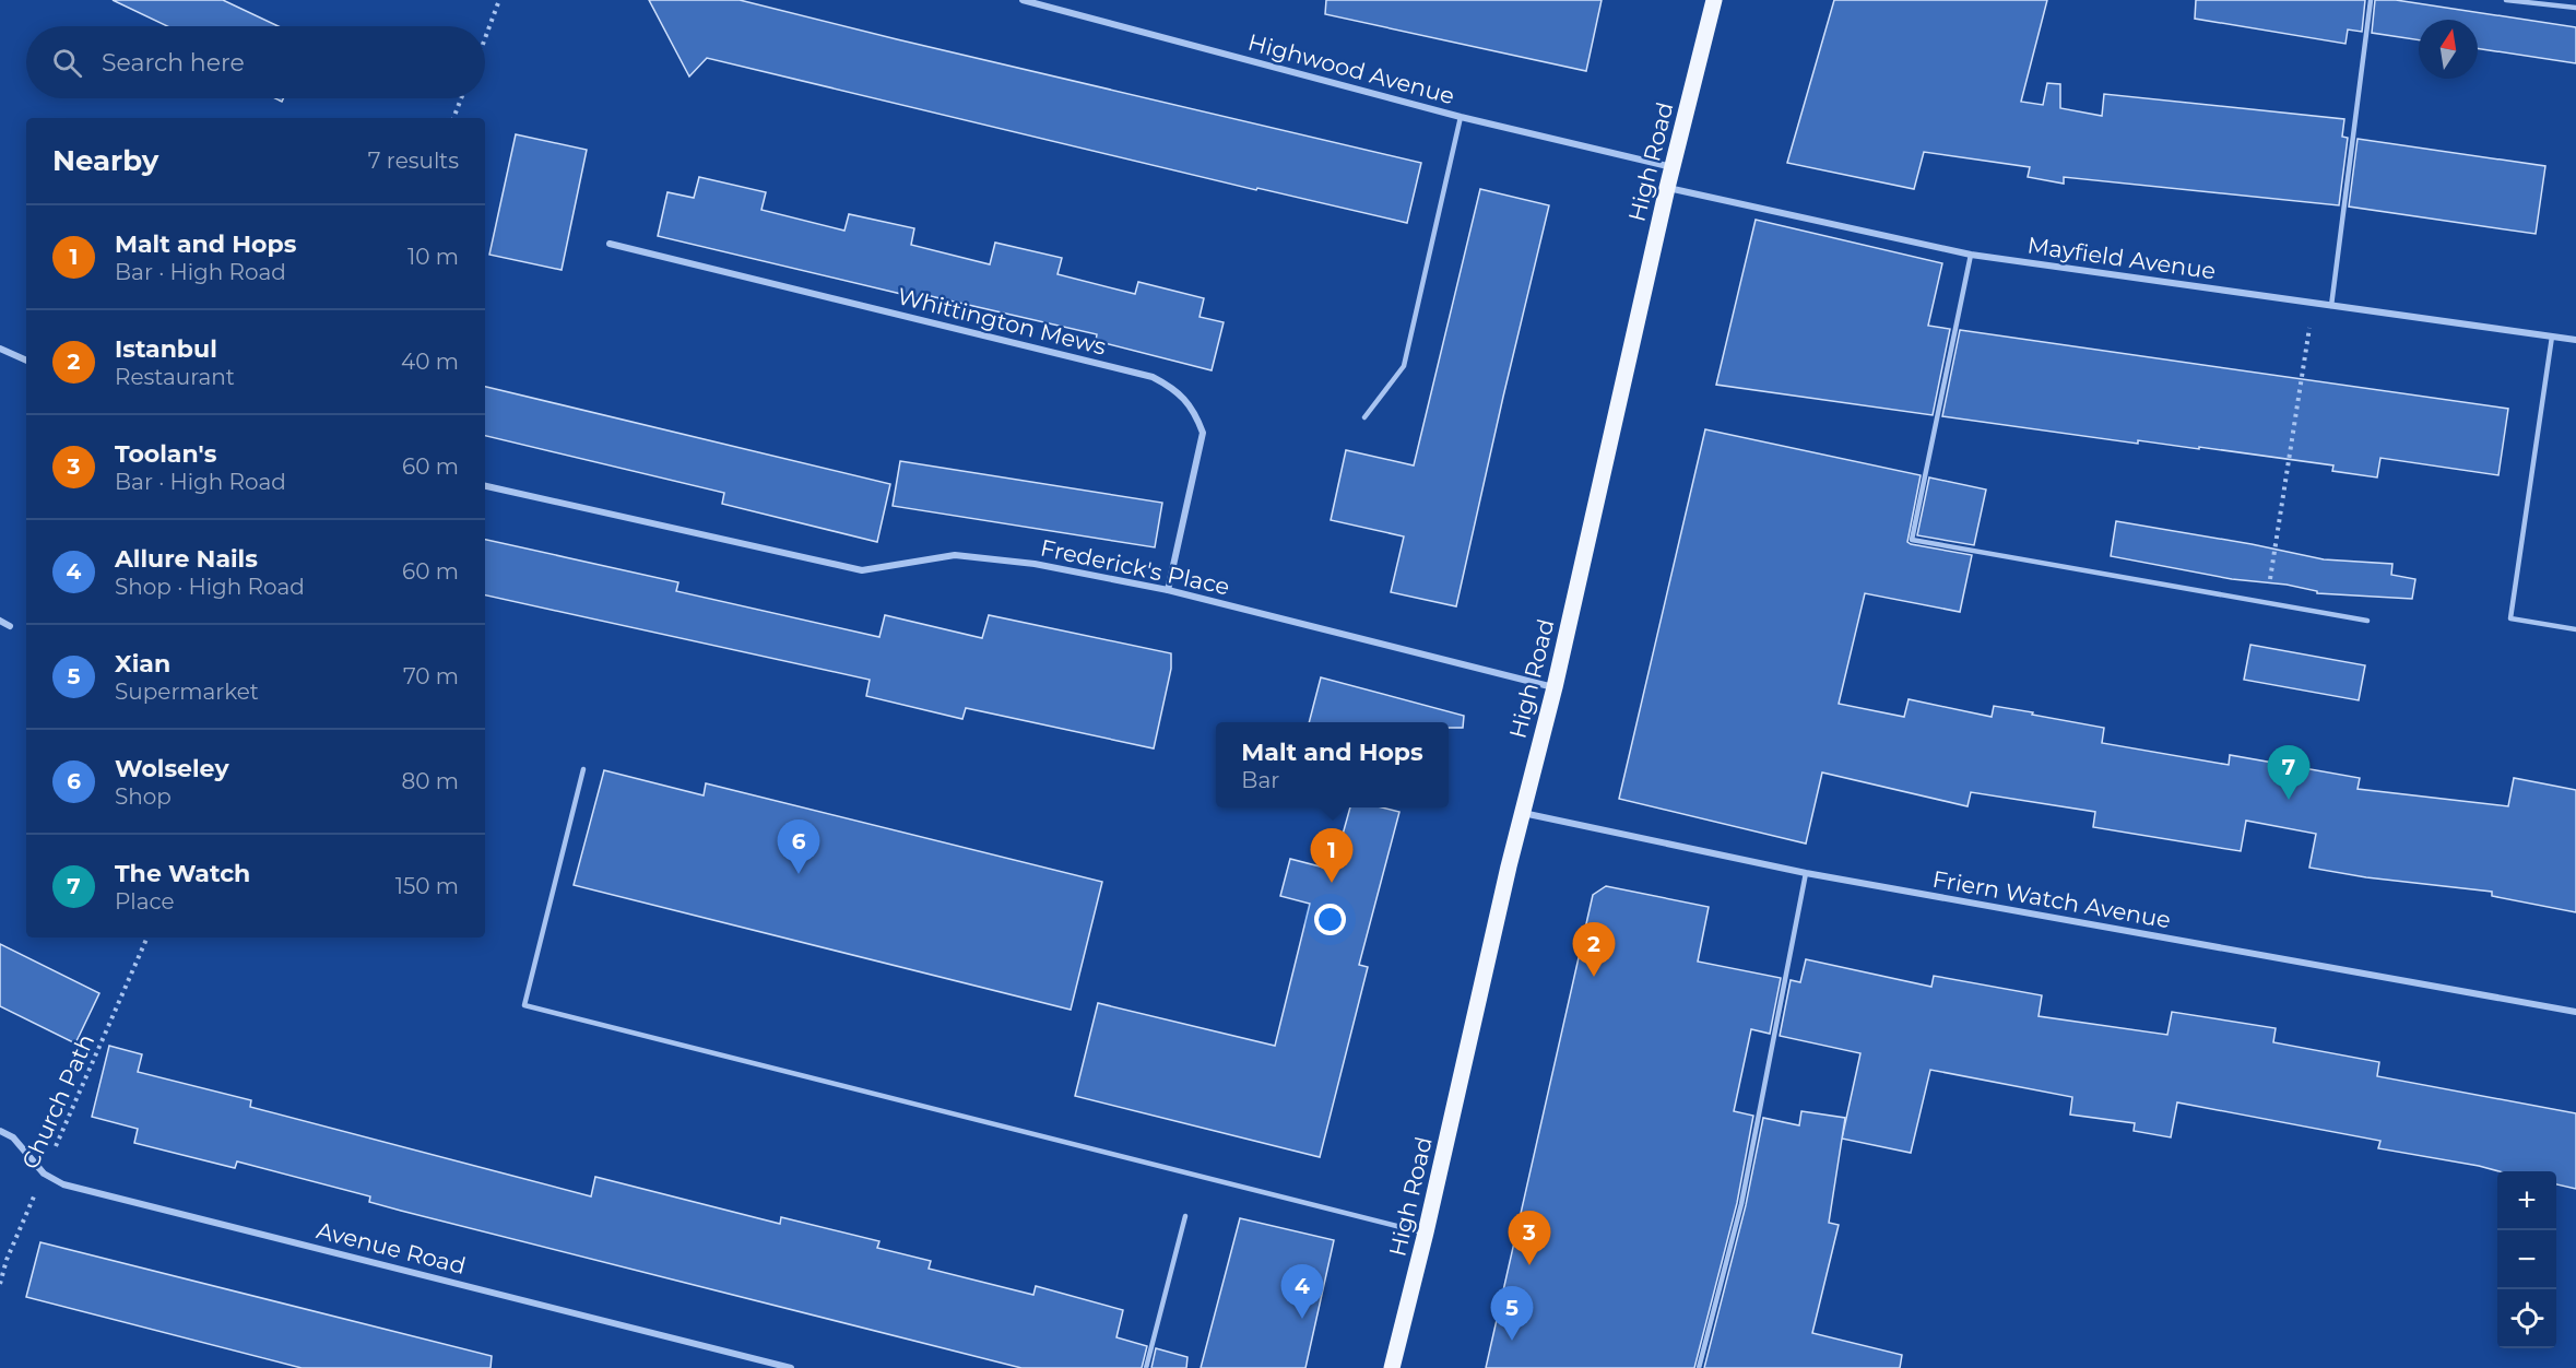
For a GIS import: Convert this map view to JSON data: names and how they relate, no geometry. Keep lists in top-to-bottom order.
{
  "streets": {
    "main road": ["High Road"],
    "street": [
      "Highwood Avenue",
      "Mayfield Avenue",
      "Whittington Mews",
      "Frederick's Place",
      "Friern Watch Avenue",
      "Avenue Road"
    ],
    "path": ["Church Path"]
  },
  "crossings": [
    ["Highwood Avenue", "High Road"],
    ["High Road", "Mayfield Avenue"],
    ["High Road", "Frederick's Place"],
    ["High Road", "Friern Watch Avenue"],
    ["Whittington Mews", "Frederick's Place"],
    ["Church Path", "Avenue Road"]
  ],
  "north": "top",
  "page": {
    "search": "Search here",
    "heading": ["Nearby", "7 results"],
    "list": [
      {
        "mark": "1",
        "name": "Malt and Hops",
        "note": "Bar · High Road",
        "value": "10 m"
      },
      {
        "mark": "2",
        "name": "Istanbul",
        "note": "Restaurant",
        "value": "40 m"
      },
      {
        "mark": "3",
        "name": "Toolan's",
        "note": "Bar · High Road",
        "value": "60 m"
      },
      {
        "mark": "4",
        "name": "Allure Nails",
        "note": "Shop · High Road",
        "value": "60 m"
      },
      {
        "mark": "5",
        "name": "Xian",
        "note": "Supermarket",
        "value": "70 m"
      },
      {
        "mark": "6",
        "name": "Wolseley",
        "note": "Shop",
        "value": "80 m"
      },
      {
        "mark": "7",
        "name": "The Watch",
        "note": "Place",
        "value": "150 m"
      }
    ],
    "popup": ["Malt and Hops", "Bar"],
    "pins": [
      "7",
      "6",
      "1",
      "2",
      "3",
      "4",
      "5"
    ],
    "map_buttons": ["+", "−"]
  }
}
